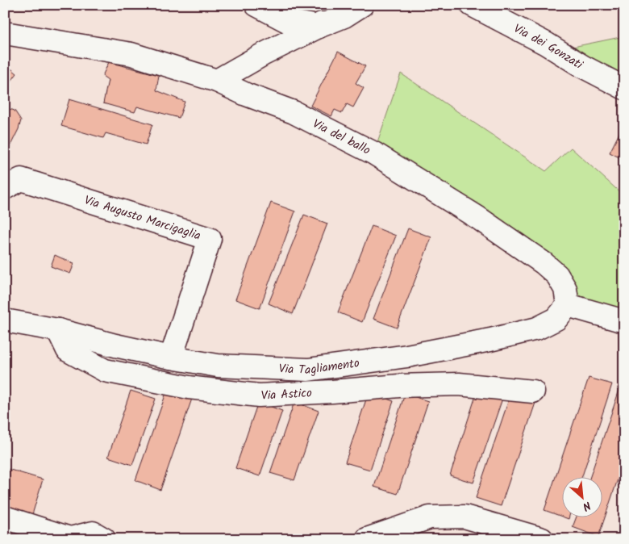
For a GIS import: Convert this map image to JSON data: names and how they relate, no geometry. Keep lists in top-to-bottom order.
{
  "streets": {
    "street": [
      "Via dei Gonzati",
      "Via del ballo",
      "Via Augusto Marcigaglia",
      "Via Tagliamento",
      "Via Astico"
    ]
  },
  "crossings": [
    ["Via del ballo", "Via Tagliamento"],
    ["Via Augusto Marcigaglia", "Via Tagliamento"],
    ["Via Tagliamento", "Via Astico"]
  ],
  "north": "bottom right"
}
